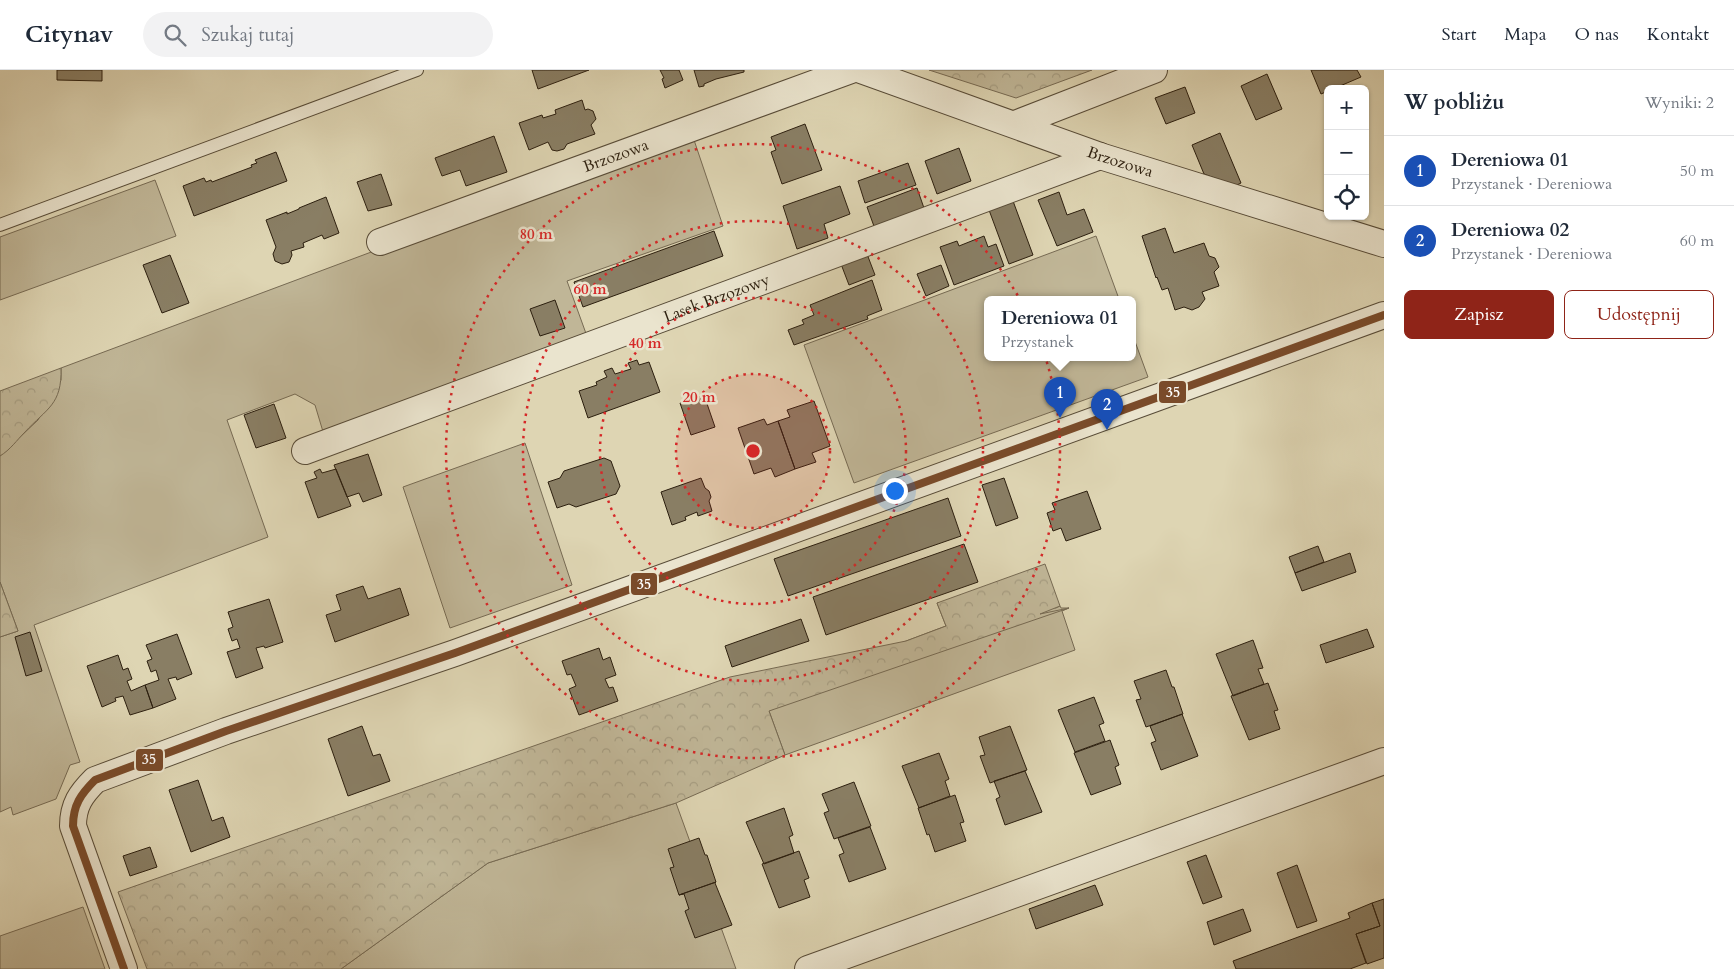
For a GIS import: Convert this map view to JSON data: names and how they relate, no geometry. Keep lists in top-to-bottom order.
{
  "streets": {
    "street": ["Brzozowa", "Lasek Brzozowy"]
  },
  "crossings": [
    ["Brzozowa", "Lasek Brzozowy"]
  ],
  "lines": ["transit line 35"],
  "page": {
    "header": "Citynav",
    "search": "Szukaj tutaj",
    "nav": [
      "Start",
      "Mapa",
      "O nas",
      "Kontakt"
    ],
    "heading": ["W pobliżu", "Wyniki: 2"],
    "map_buttons": ["+", "−"],
    "list": [
      {
        "mark": "1",
        "name": "Dereniowa 01",
        "note": "Przystanek · Dereniowa",
        "value": "50 m"
      },
      {
        "mark": "2",
        "name": "Dereniowa 02",
        "note": "Przystanek · Dereniowa",
        "value": "60 m"
      }
    ],
    "buttons": ["Zapisz", "Udostępnij"],
    "popup": ["Dereniowa 01", "Przystanek"],
    "pins": ["1", "2"]
  },
  "rings": [
    "80 m",
    "60 m",
    "40 m",
    "20 m"
  ]
}
